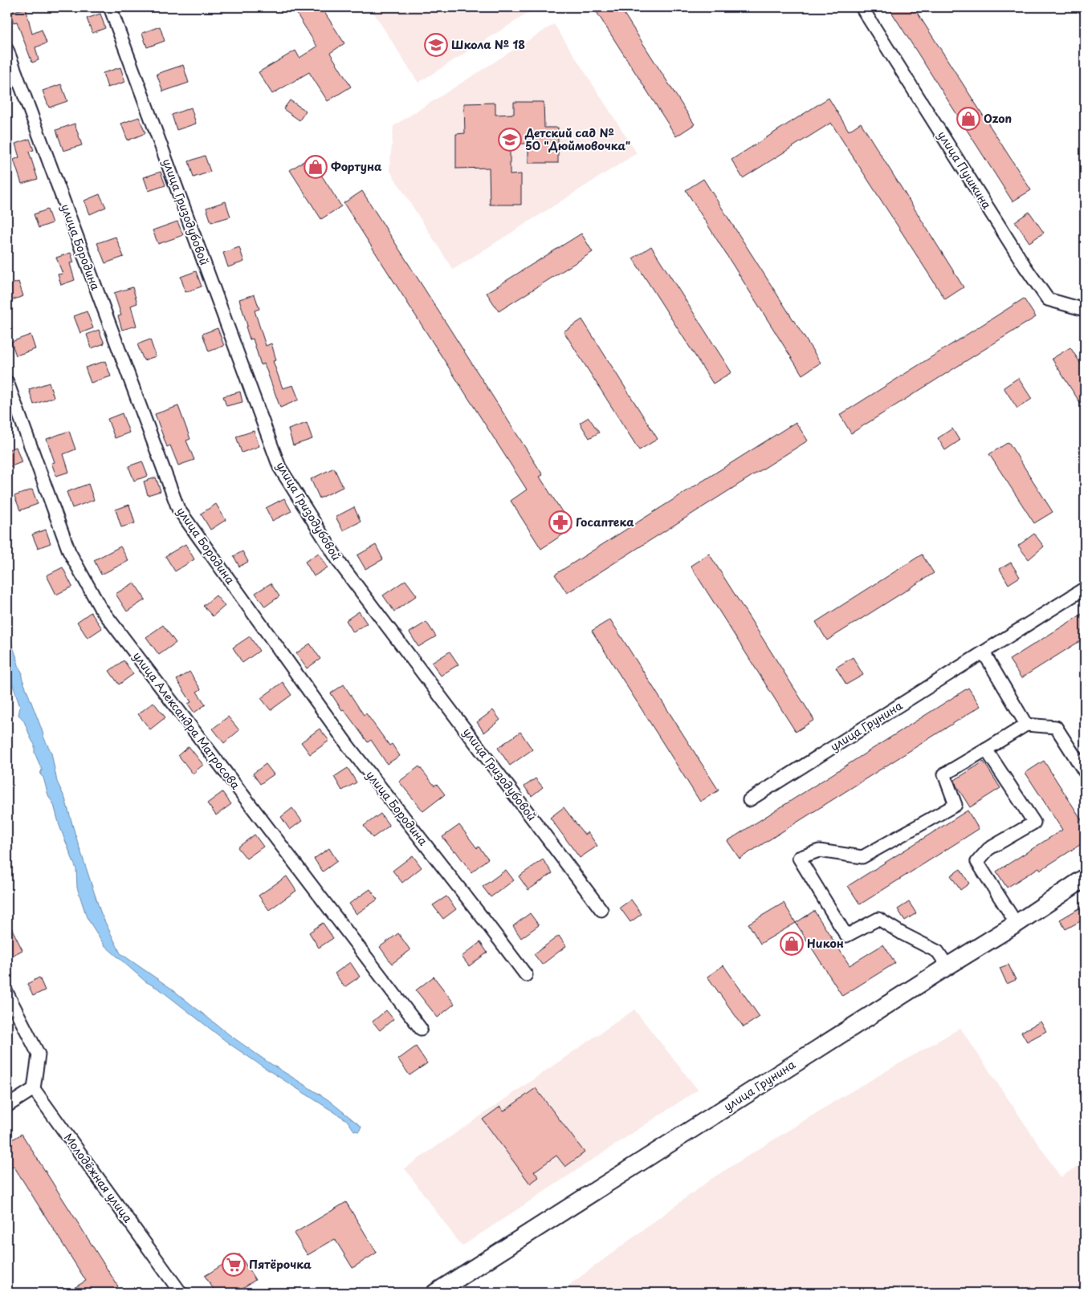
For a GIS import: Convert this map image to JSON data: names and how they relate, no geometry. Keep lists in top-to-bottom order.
{
  "streets": {
    "street": [
      "улица Пушкина",
      "улица Гризодубовой",
      "улица Бородина",
      "улица Александра Матросова",
      "улица Грунина",
      "Молодёжная улица"
    ]
  },
  "places": {
    "school or university": ["Школа № 18", "Детский сад № 50 \"Дюймовочка\""],
    "shop": ["Ozon", "Фортуна", "Никон"],
    "pharmacy": ["Госаптека"],
    "supermarket": ["Пятёрочка"]
  }
}
